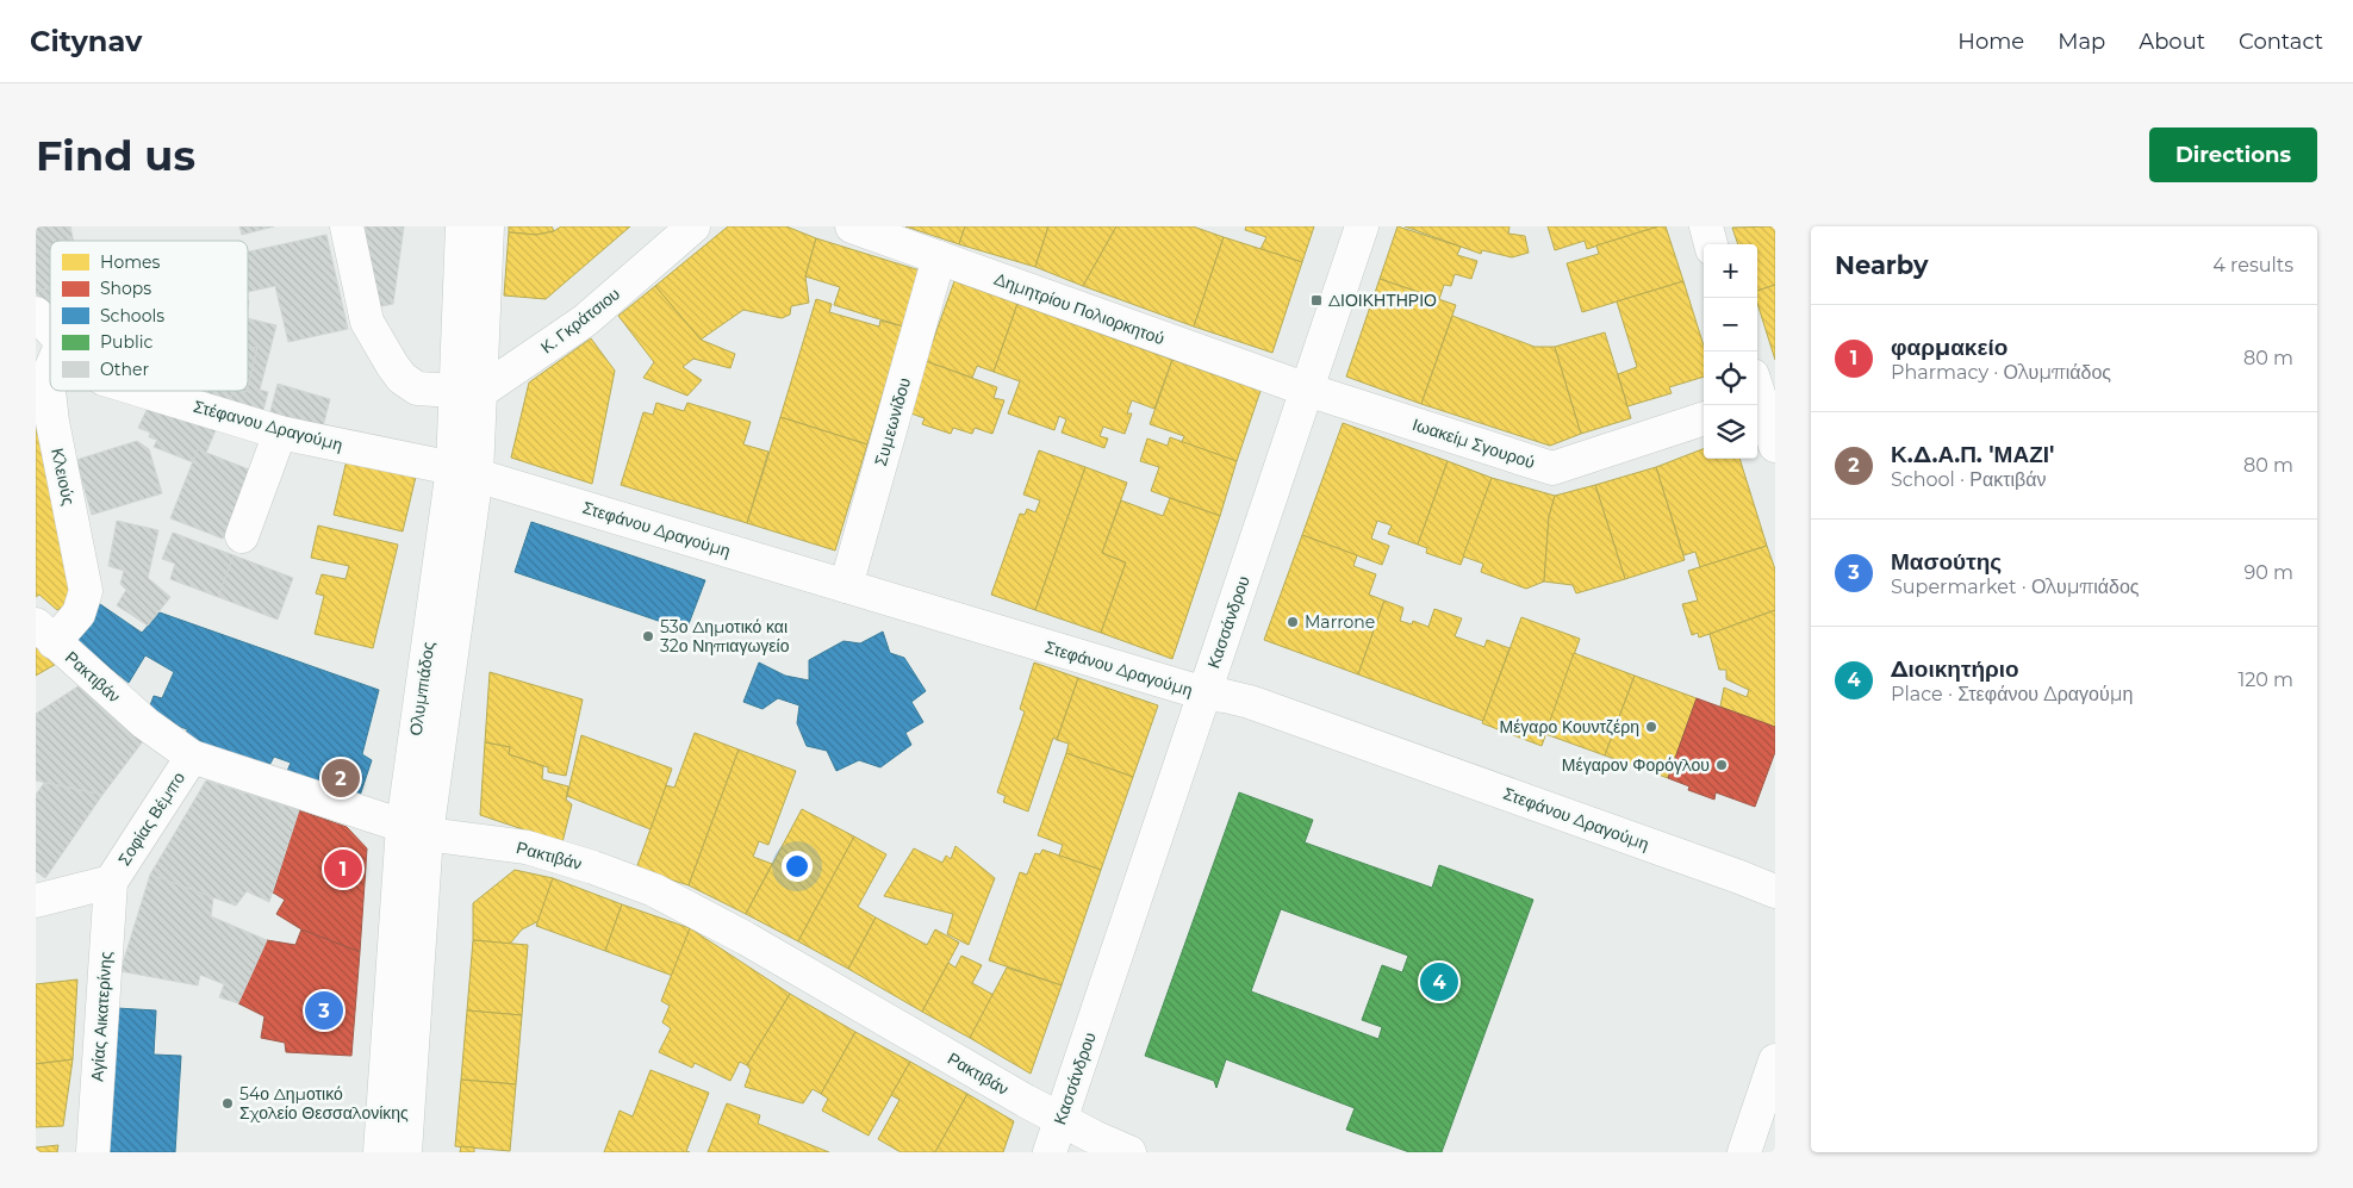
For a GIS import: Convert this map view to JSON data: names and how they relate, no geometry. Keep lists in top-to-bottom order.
{
  "streets": {
    "main road": [
      "Δημητρίου Πολιορκητού",
      "Κ. Γκράτσιου",
      "Συμεωνίδου",
      "Στέφανου Δραγούμη",
      "Ιωακείμ Σγουρού",
      "Κλειούς",
      "Στεφάνου Δραγούμη",
      "Κασσάνδρου",
      "Ρακτιβάν",
      "Ολυμπιάδος",
      "Σοφίας Βέμπο",
      "Αγίας Αικατερίνης"
    ]
  },
  "crossings": [
    ["Δημητρίου Πολιορκητού", "Συμεωνίδου"],
    ["Δημητρίου Πολιορκητού", "Ιωακείμ Σγουρού"],
    ["Δημητρίου Πολιορκητού", "Κασσάνδρου"],
    ["Κ. Γκράτσιου", "Ολυμπιάδος"],
    ["Συμεωνίδου", "Στεφάνου Δραγούμη"],
    ["Στέφανου Δραγούμη", "Στεφάνου Δραγούμη"],
    ["Στέφανου Δραγούμη", "Ολυμπιάδος"],
    ["Ιωακείμ Σγουρού", "Κασσάνδρου"],
    ["Κλειούς", "Ρακτιβάν"],
    ["Στεφάνου Δραγούμη", "Κασσάνδρου"],
    ["Στεφάνου Δραγούμη", "Ολυμπιάδος"],
    ["Κασσάνδρου", "Ρακτιβάν"],
    ["Ρακτιβάν", "Ολυμπιάδος"],
    ["Ρακτιβάν", "Σοφίας Βέμπο"],
    ["Σοφίας Βέμπο", "Αγίας Αικατερίνης"]
  ],
  "places": {
    "transit": ["ΔΙΟΙΚΗΤΗΡΙΟ"],
    "other": [
      "Marrone",
      "53ο Δημοτικό και 32ο Νηπιαγωγείο",
      "Μέγαρο Κουντζέρη",
      "Μέγαρον Φορόγλου",
      "54ο Δημοτικό Σχολείο Θεσσαλονίκης"
    ]
  },
  "legend": [
    "Homes",
    "Shops",
    "Schools",
    "Public",
    "Other"
  ],
  "page": {
    "header": "Citynav",
    "nav": [
      "Home",
      "Map",
      "About",
      "Contact"
    ],
    "buttons": "Directions",
    "title": "Find us",
    "heading": ["Nearby", "4 results"],
    "map_buttons": ["+", "−"],
    "list": [
      {
        "mark": "1",
        "name": "φαρμακείο",
        "note": "Pharmacy · Ολυμπιάδος",
        "value": "80 m"
      },
      {
        "mark": "2",
        "name": "Κ.Δ.Α.Π. 'ΜΑΖΙ'",
        "note": "School · Ρακτιβάν",
        "value": "80 m"
      },
      {
        "mark": "3",
        "name": "Μασούτης",
        "note": "Supermarket · Ολυμπιάδος",
        "value": "90 m"
      },
      {
        "mark": "4",
        "name": "Διοικητήριο",
        "note": "Place · Στεφάνου Δραγούμη",
        "value": "120 m"
      }
    ],
    "pins": [
      "2",
      "1",
      "4",
      "3"
    ]
  }
}
